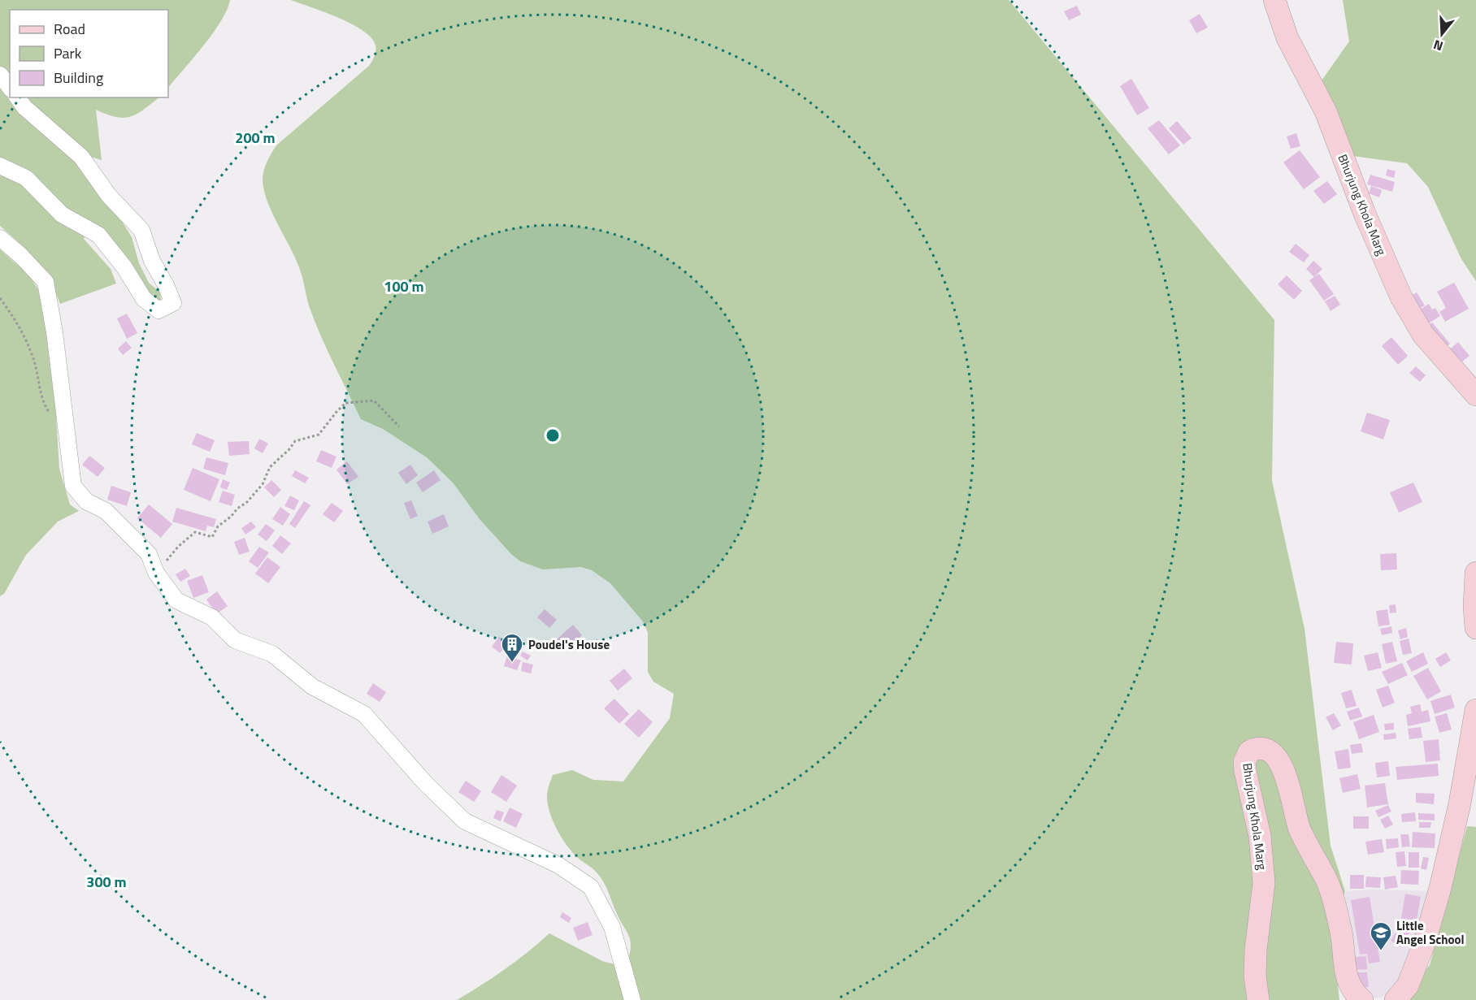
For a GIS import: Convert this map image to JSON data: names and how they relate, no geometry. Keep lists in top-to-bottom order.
{
  "streets": {
    "main road": ["Bhurjung Khola Marg"]
  },
  "places": {
    "building": ["Poudel's House"],
    "school or university": ["Little Angel School"]
  },
  "legend": ["Road", "Park", "Building"],
  "north": "bottom",
  "rings": ["200 m", "100 m", "300 m"]
}
